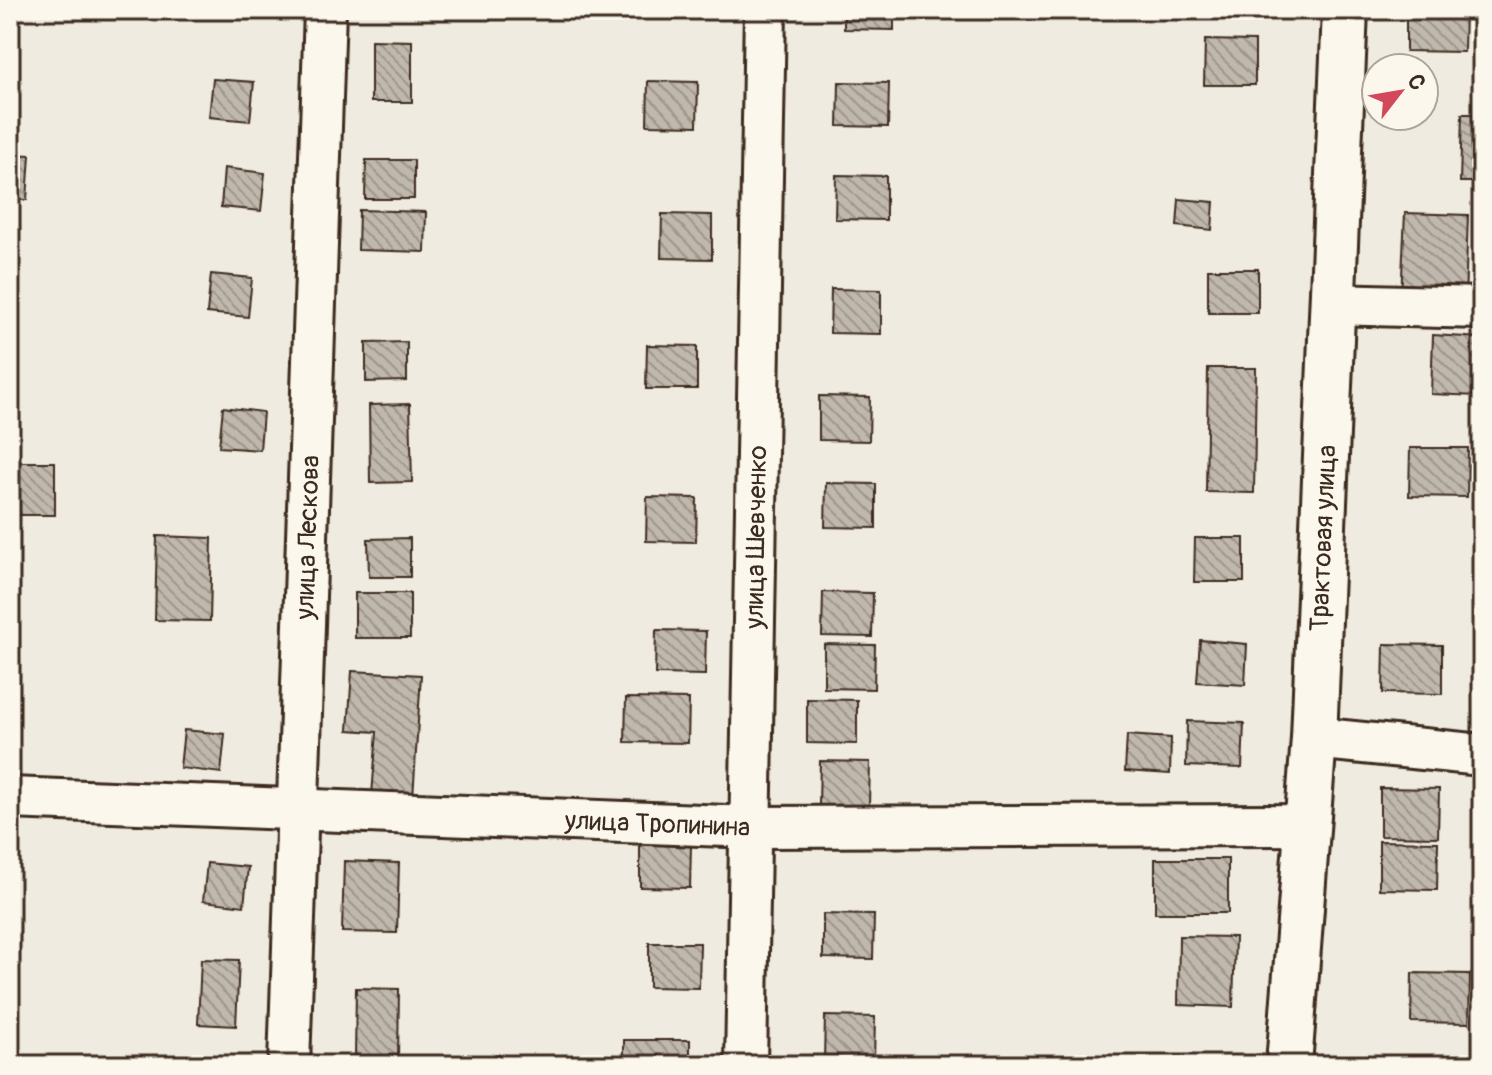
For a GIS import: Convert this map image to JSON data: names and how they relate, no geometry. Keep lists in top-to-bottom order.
{
  "streets": {
    "street": [
      "улица Лескова",
      "улица Шевченко",
      "Трактовая улица",
      "улица Тропинина"
    ]
  },
  "crossings": [
    ["улица Лескова", "улица Тропинина"],
    ["улица Шевченко", "улица Тропинина"],
    ["Трактовая улица", "улица Тропинина"]
  ],
  "north": "top right"
}
